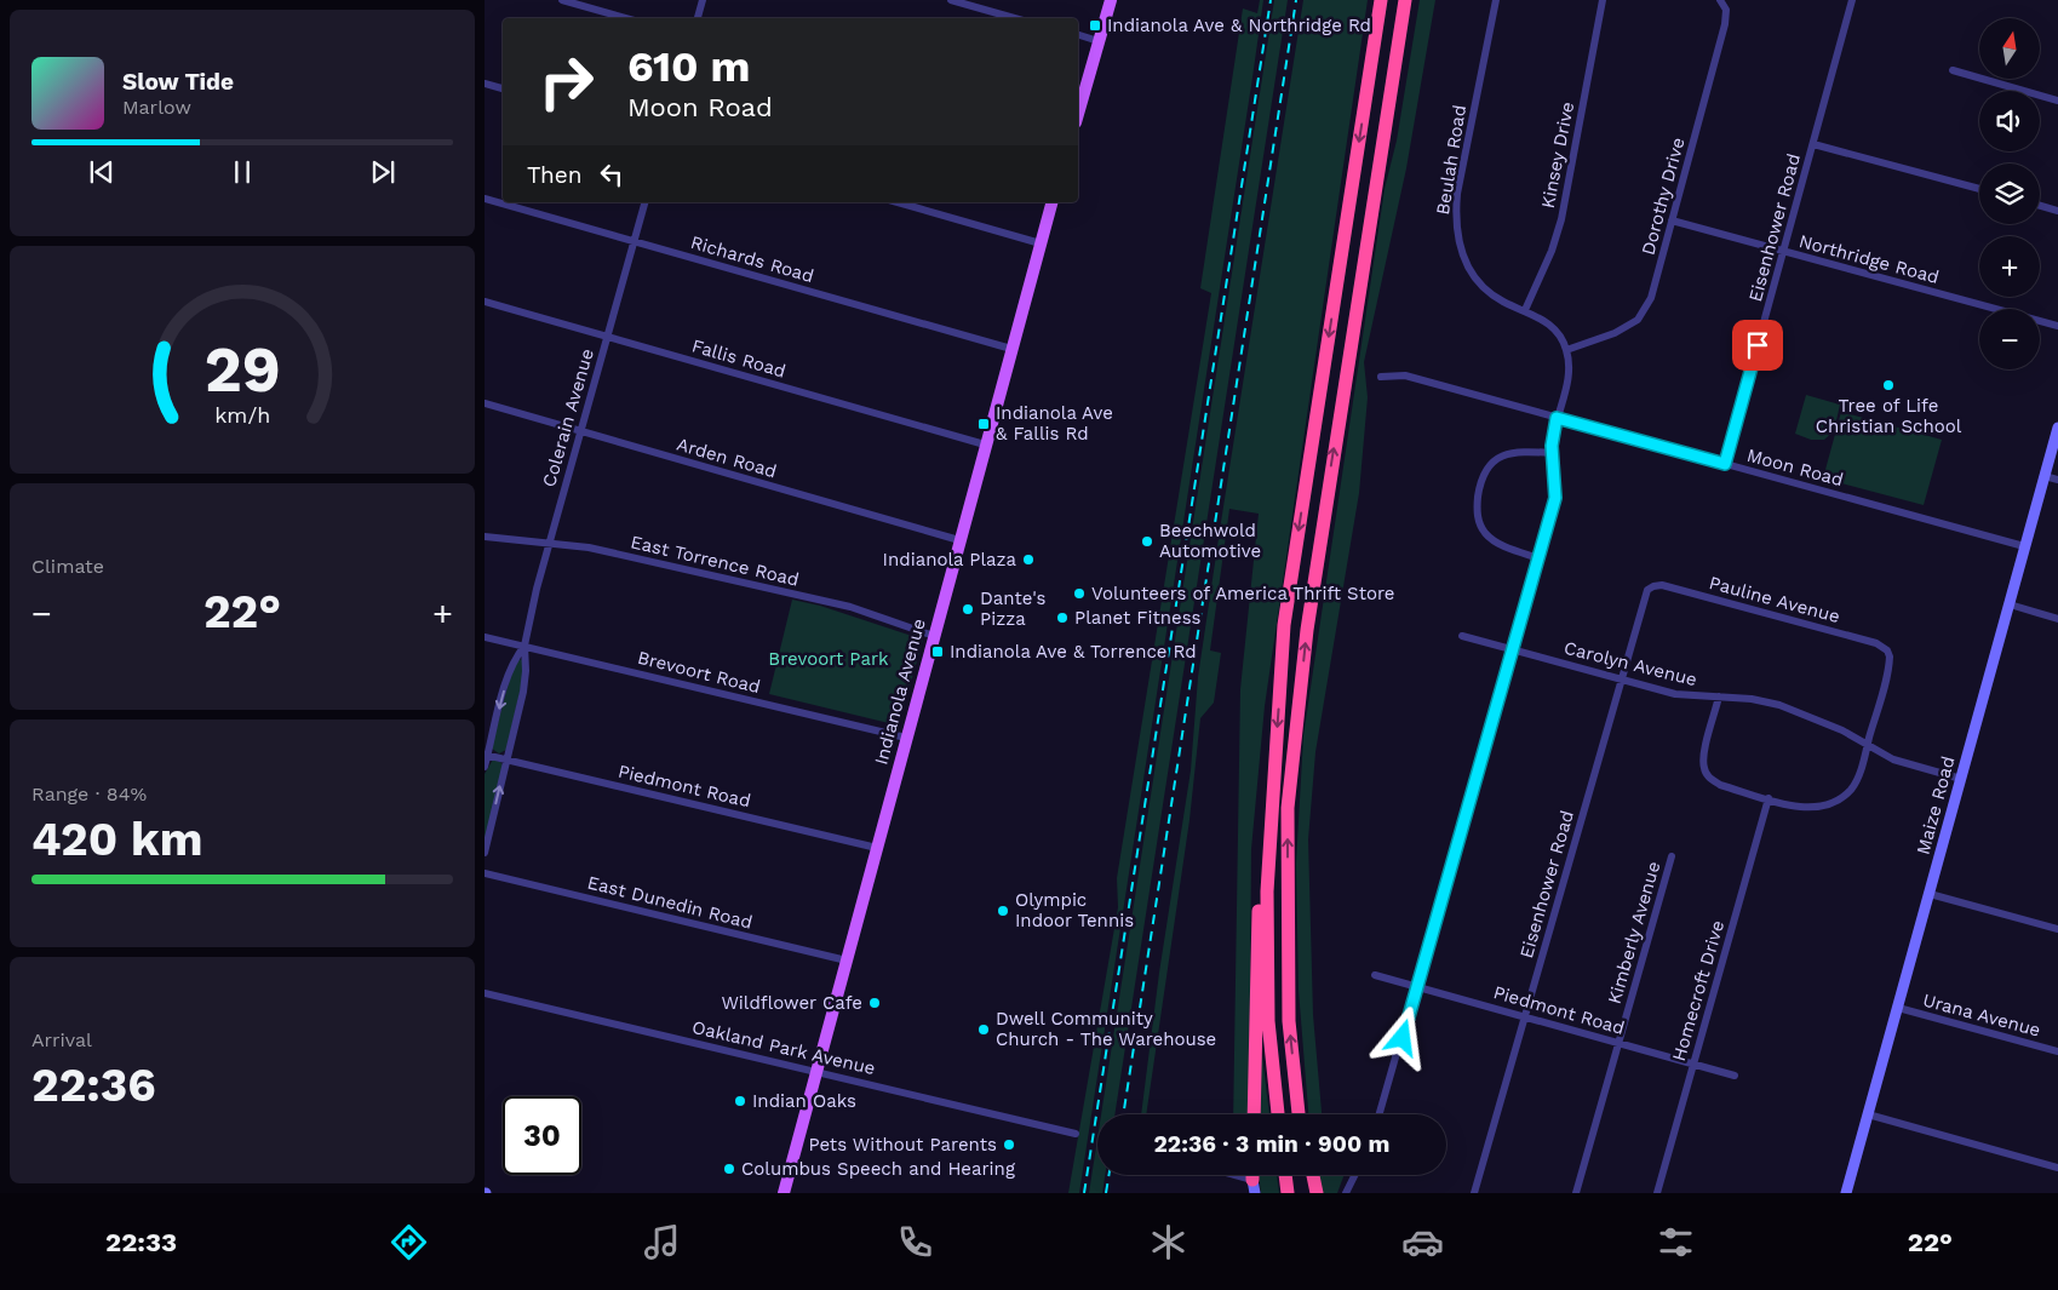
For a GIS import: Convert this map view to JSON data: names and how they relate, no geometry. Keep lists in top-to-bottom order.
{
  "streets": {
    "main road": ["Indianola Avenue"],
    "street": [
      "Kinsey Drive",
      "Beulah Road",
      "Dorothy Drive",
      "Eisenhower Road",
      "Richards Road",
      "Northridge Road",
      "Fallis Road",
      "Colerain Avenue",
      "Arden Road",
      "Moon Road",
      "East Torrence Road",
      "Pauline Avenue",
      "Carolyn Avenue",
      "Brevoort Road",
      "Piedmont Road",
      "Maize Road",
      "East Dunedin Road",
      "Kimberly Avenue",
      "Homecroft Drive",
      "Urana Avenue",
      "Oakland Park Avenue"
    ]
  },
  "crossings": [
    ["Kinsey Drive", "Beulah Road"],
    ["Beulah Road", "Dorothy Drive"],
    ["Dorothy Drive", "Northridge Road"],
    ["Eisenhower Road", "Northridge Road"],
    ["Eisenhower Road", "Moon Road"],
    ["Eisenhower Road", "Pauline Avenue"],
    ["Eisenhower Road", "Carolyn Avenue"],
    ["Eisenhower Road", "Piedmont Road"],
    ["Richards Road", "Colerain Avenue"],
    ["Richards Road", "Indianola Avenue"],
    ["Fallis Road", "Colerain Avenue"],
    ["Fallis Road", "Indianola Avenue"],
    ["Colerain Avenue", "Arden Road"],
    ["Colerain Avenue", "East Torrence Road"],
    ["Colerain Avenue", "Brevoort Road"],
    ["Colerain Avenue", "Piedmont Road"],
    ["Arden Road", "Indianola Avenue"],
    ["Moon Road", "Maize Road"],
    ["East Torrence Road", "Indianola Avenue"],
    ["Pauline Avenue", "Carolyn Avenue"],
    ["Carolyn Avenue", "Maize Road"],
    ["Brevoort Road", "Indianola Avenue"],
    ["Indianola Avenue", "Piedmont Road"],
    ["Indianola Avenue", "East Dunedin Road"],
    ["Indianola Avenue", "Oakland Park Avenue"],
    ["Piedmont Road", "Kimberly Avenue"],
    ["Piedmont Road", "Homecroft Drive"],
    ["Maize Road", "Urana Avenue"]
  ],
  "parks": ["Brevoort Park"],
  "places": {
    "transit": ["Indianola Ave & Northridge Rd", "Indianola Ave & Fallis Rd", "Indianola Ave & Torrence Rd"],
    "other": [
      "Tree of Life Christian School",
      "Beechwold Automotive",
      "Indianola Plaza",
      "Volunteers of America Thrift Store",
      "Dante's Pizza",
      "Planet Fitness",
      "Olympic Indoor Tennis",
      "Wildflower Cafe",
      "Dwell Community Church - The Warehouse",
      "Indian Oaks",
      "Pets Without Parents",
      "Columbus Speech and Hearing"
    ]
  },
  "north": "top",
  "page": {
    "map_buttons": ["+", "−"],
    "turn": ["610 m", "Moon Road"],
    "song": ["Slow Tide", "Marlow"],
    "then": "Then",
    "tile": [
      "Climate",
      ["Range · 84%", "420 km"],
      ["Arrival", "22:36"]
    ],
    "heat": ["−", "22°", "+"],
    "limit": "30",
    "trip": "22:36 · 3 min · 900 m",
    "tabs": ["22:33", "22°"],
    "gauge": ["29", "km/h"]
  }
}
